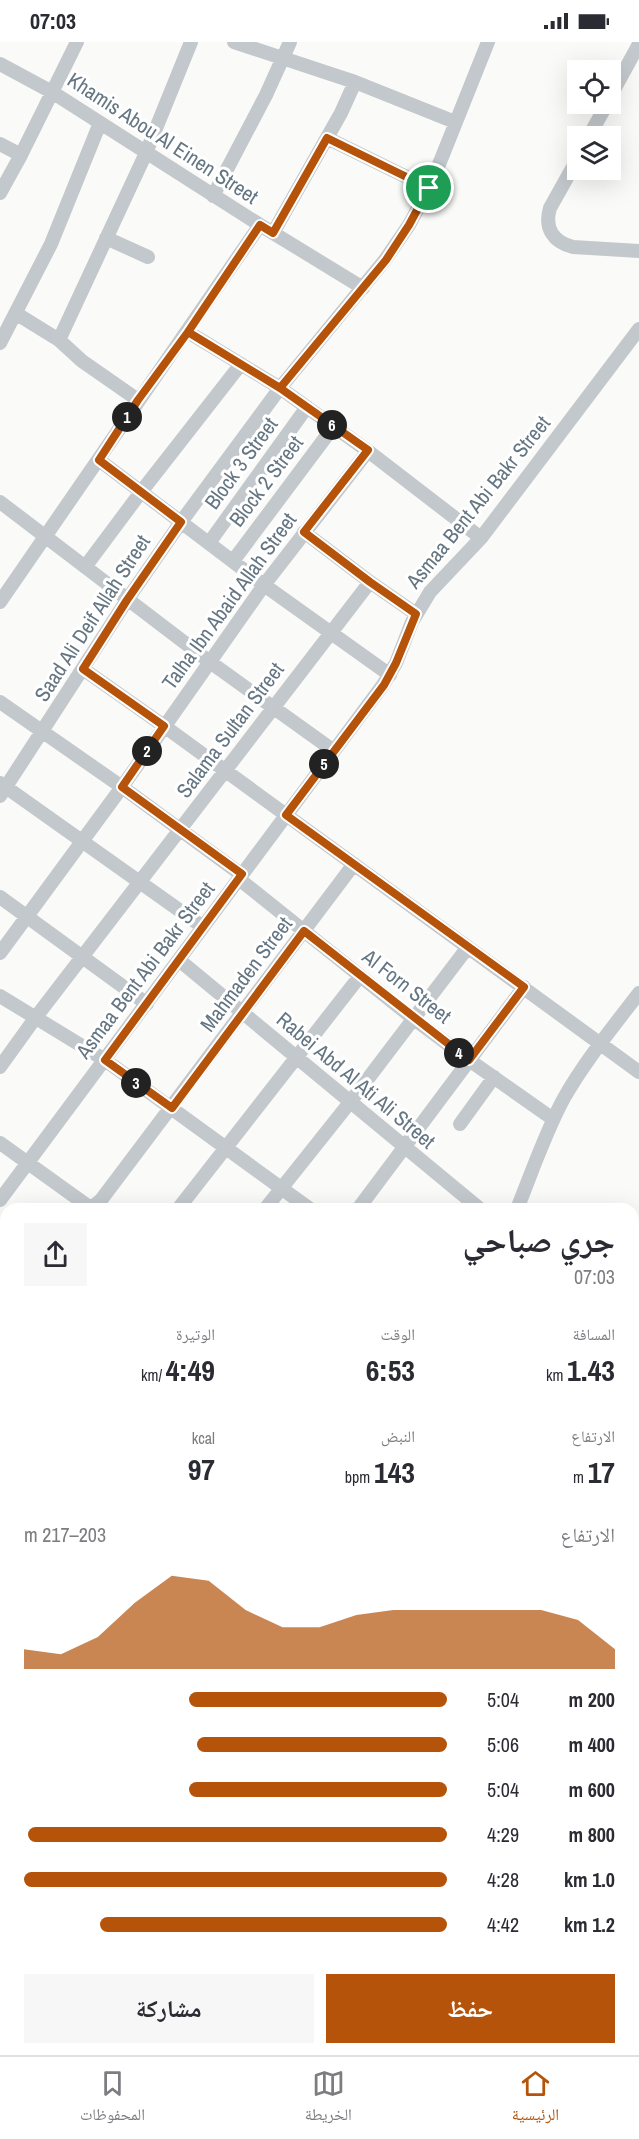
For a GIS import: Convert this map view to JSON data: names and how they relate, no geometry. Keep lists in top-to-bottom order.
{
  "streets": {
    "street": [
      "Khamis Abou Al Einen Street",
      "Block 3 Street",
      "Block 2 Street",
      "Asmaa Bent Abi Bakr Street",
      "Talha Ibn Abaid Allah Street",
      "Saad Ali Deif Allah Street",
      "Salama Sultan Street",
      "Mahmaden Street",
      "Al Forn Street",
      "Rabei Abd Al Ati Ali Street"
    ]
  },
  "crossings": [
    ["Khamis Abou Al Einen Street", "Saad Ali Deif Allah Street"],
    ["Asmaa Bent Abi Bakr Street", "Al Forn Street"],
    ["Asmaa Bent Abi Bakr Street", "Rabei Abd Al Ati Ali Street"],
    ["Talha Ibn Abaid Allah Street", "Al Forn Street"],
    ["Saad Ali Deif Allah Street", "Al Forn Street"],
    ["Salama Sultan Street", "Al Forn Street"],
    ["Mahmaden Street", "Al Forn Street"],
    ["Mahmaden Street", "Rabei Abd Al Ati Ali Street"]
  ],
  "page": {
    "status": "07:03",
    "pins": [
      "1",
      "6",
      "2",
      "5",
      "4",
      "3"
    ],
    "heading": ["جري صباحي", "07:03"],
    "stats": [
      ["المسافة", "1.43 km"],
      ["الوقت", "6:53"],
      ["الوتيرة", "4:49 /km"],
      ["الارتفاع", "17 m"],
      ["النبض", "143 bpm"],
      ["kcal", "97"]
    ],
    "chart": ["الارتفاع", "203–217 m"],
    "list": [
      {
        "name": "200 m",
        "note": "5:04"
      },
      {
        "name": "400 m",
        "note": "5:06"
      },
      {
        "name": "600 m",
        "note": "5:04"
      },
      {
        "name": "800 m",
        "note": "4:29"
      },
      {
        "name": "1.0 km",
        "note": "4:28"
      },
      {
        "name": "1.2 km",
        "note": "4:42"
      }
    ],
    "buttons": ["حفظ", "مشاركة"],
    "tabs": ["الرئيسية", "الخريطة", "المحفوظات"]
  }
}
